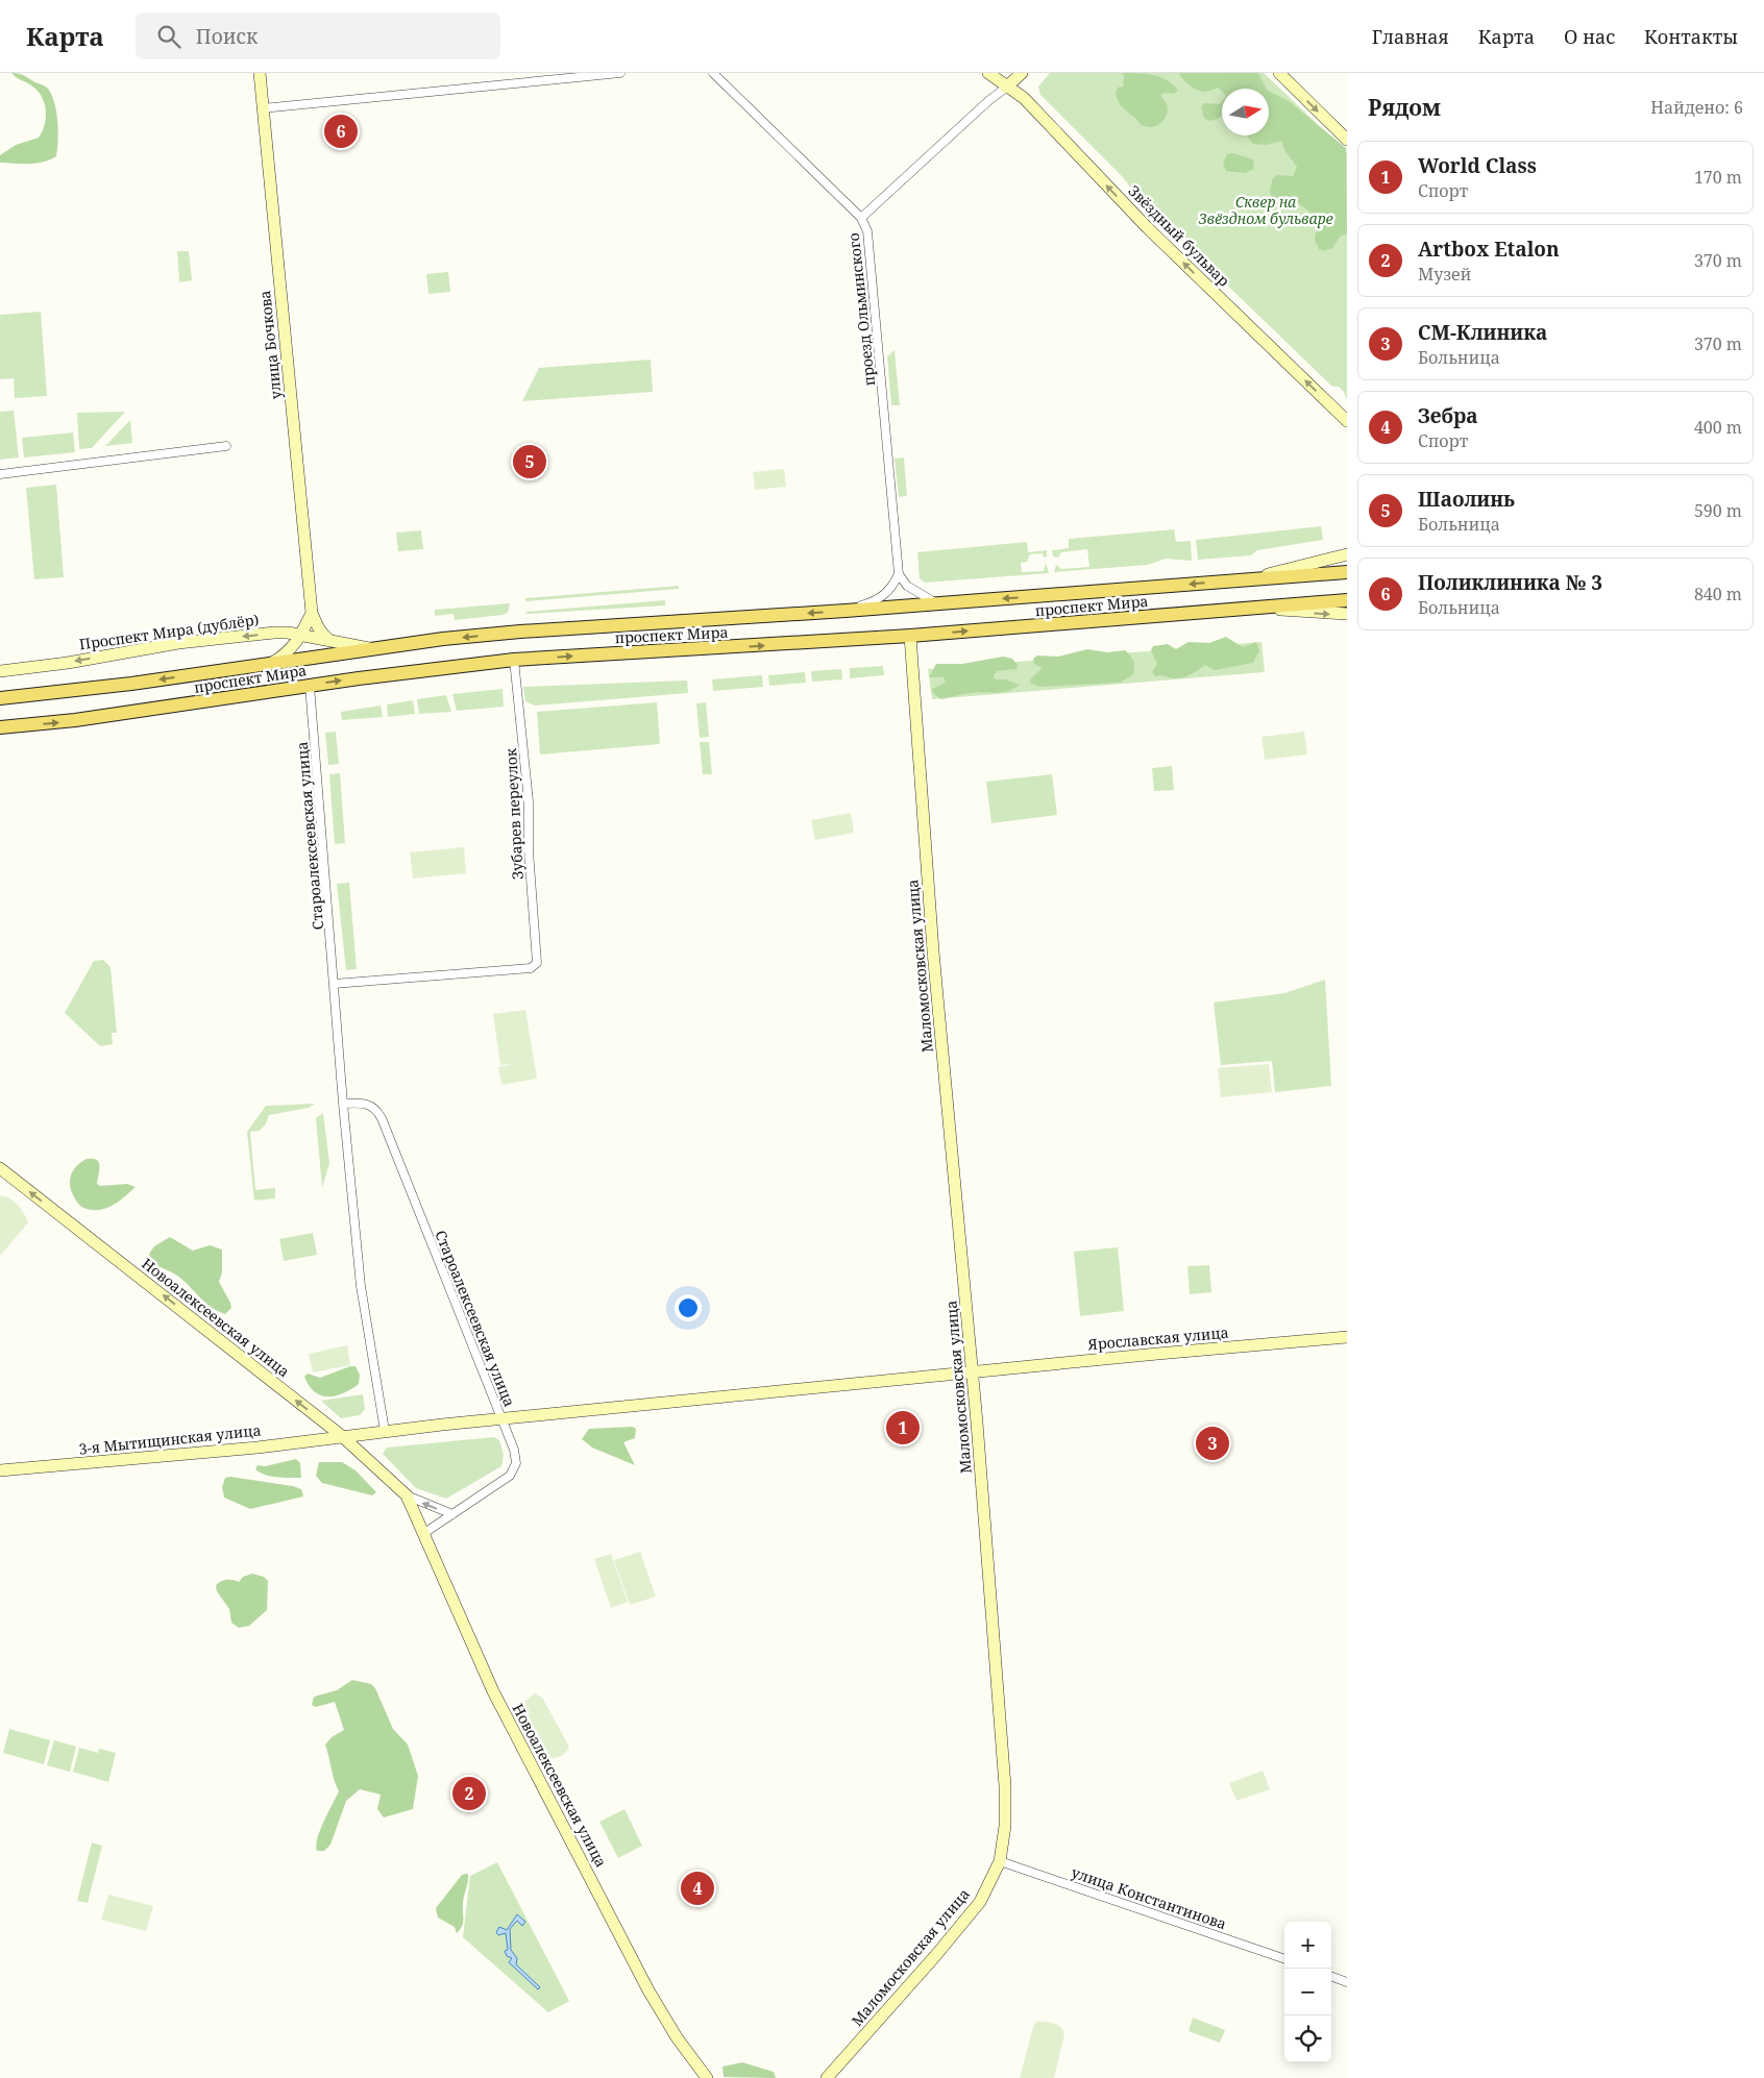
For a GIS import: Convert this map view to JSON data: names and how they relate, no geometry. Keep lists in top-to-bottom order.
{
  "streets": {
    "main road": ["проспект Мира"],
    "street": [
      "Звёздный бульвар",
      "проезд Ольминского",
      "улица Бочкова",
      "Проспект Мира (дублёр)",
      "Зубарев переулок",
      "Староалексеевская улица",
      "Маломосковская улица",
      "Новоалексеевская улица",
      "Ярославская улица",
      "3-я Мытищинская улица",
      "улица Константинова"
    ]
  },
  "crossings": [
    ["улица Бочкова", "Проспект Мира (дублёр)"],
    ["проспект Мира", "Проспект Мира (дублёр)"],
    ["проспект Мира", "Зубарев переулок"],
    ["проспект Мира", "Староалексеевская улица"],
    ["проспект Мира", "Маломосковская улица"],
    ["Зубарев переулок", "Староалексеевская улица"],
    ["Староалексеевская улица", "Новоалексеевская улица"],
    ["Староалексеевская улица", "Ярославская улица"],
    ["Староалексеевская улица", "3-я Мытищинская улица"],
    ["Маломосковская улица", "Ярославская улица"],
    ["Маломосковская улица", "улица Константинова"],
    ["Новоалексеевская улица", "3-я Мытищинская улица"],
    ["Ярославская улица", "3-я Мытищинская улица"]
  ],
  "one_way": ["Звёздный бульвар", "Проспект Мира (дублёр)", "Новоалексеевская улица"],
  "parks": ["Сквер на Звёздном бульваре"],
  "north": "right",
  "page": {
    "header": "Карта",
    "search": "Поиск",
    "nav": [
      "Главная",
      "Карта",
      "О нас",
      "Контакты"
    ],
    "heading": ["Рядом", "Найдено: 6"],
    "pins": [
      "6",
      "5",
      "1",
      "3",
      "2",
      "4"
    ],
    "list": [
      {
        "mark": "1",
        "name": "World Class",
        "note": "Спорт",
        "value": "170 m"
      },
      {
        "mark": "2",
        "name": "Artbox Etalon",
        "note": "Музей",
        "value": "370 m"
      },
      {
        "mark": "3",
        "name": "СМ-Клиника",
        "note": "Больница",
        "value": "370 m"
      },
      {
        "mark": "4",
        "name": "Зебра",
        "note": "Спорт",
        "value": "400 m"
      },
      {
        "mark": "5",
        "name": "Шаолинь",
        "note": "Больница",
        "value": "590 m"
      },
      {
        "mark": "6",
        "name": "Поликлиника № 3",
        "note": "Больница",
        "value": "840 m"
      }
    ],
    "map_buttons": ["+", "−"]
  }
}
